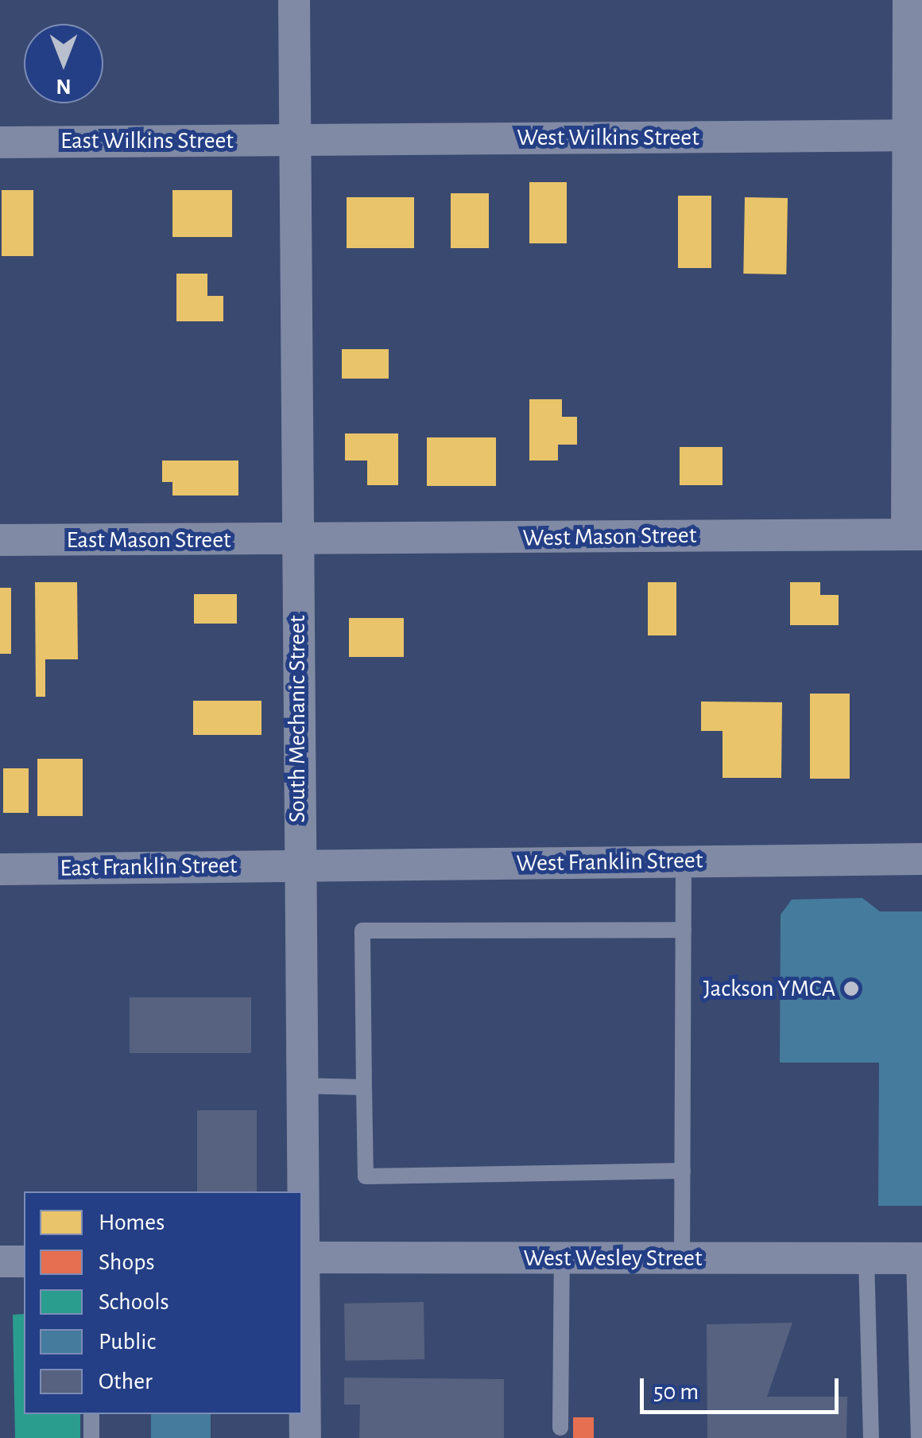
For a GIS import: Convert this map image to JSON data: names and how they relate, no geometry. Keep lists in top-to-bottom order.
{
  "streets": {
    "street": [
      "West Wilkins Street",
      "East Wilkins Street",
      "West Mason Street",
      "East Mason Street",
      "South Mechanic Street",
      "West Franklin Street",
      "East Franklin Street",
      "West Wesley Street"
    ]
  },
  "crossings": [
    ["West Wilkins Street", "East Wilkins Street"],
    ["West Wilkins Street", "South Mechanic Street"],
    ["East Wilkins Street", "South Mechanic Street"],
    ["West Mason Street", "East Mason Street"],
    ["West Mason Street", "South Mechanic Street"],
    ["East Mason Street", "South Mechanic Street"],
    ["South Mechanic Street", "West Franklin Street"],
    ["South Mechanic Street", "East Franklin Street"],
    ["West Franklin Street", "East Franklin Street"]
  ],
  "places": ["Jackson YMCA"],
  "legend": [
    "Homes",
    "Shops",
    "Schools",
    "Public",
    "Other"
  ],
  "scale_bar": "50 m",
  "north": "bottom"
}
